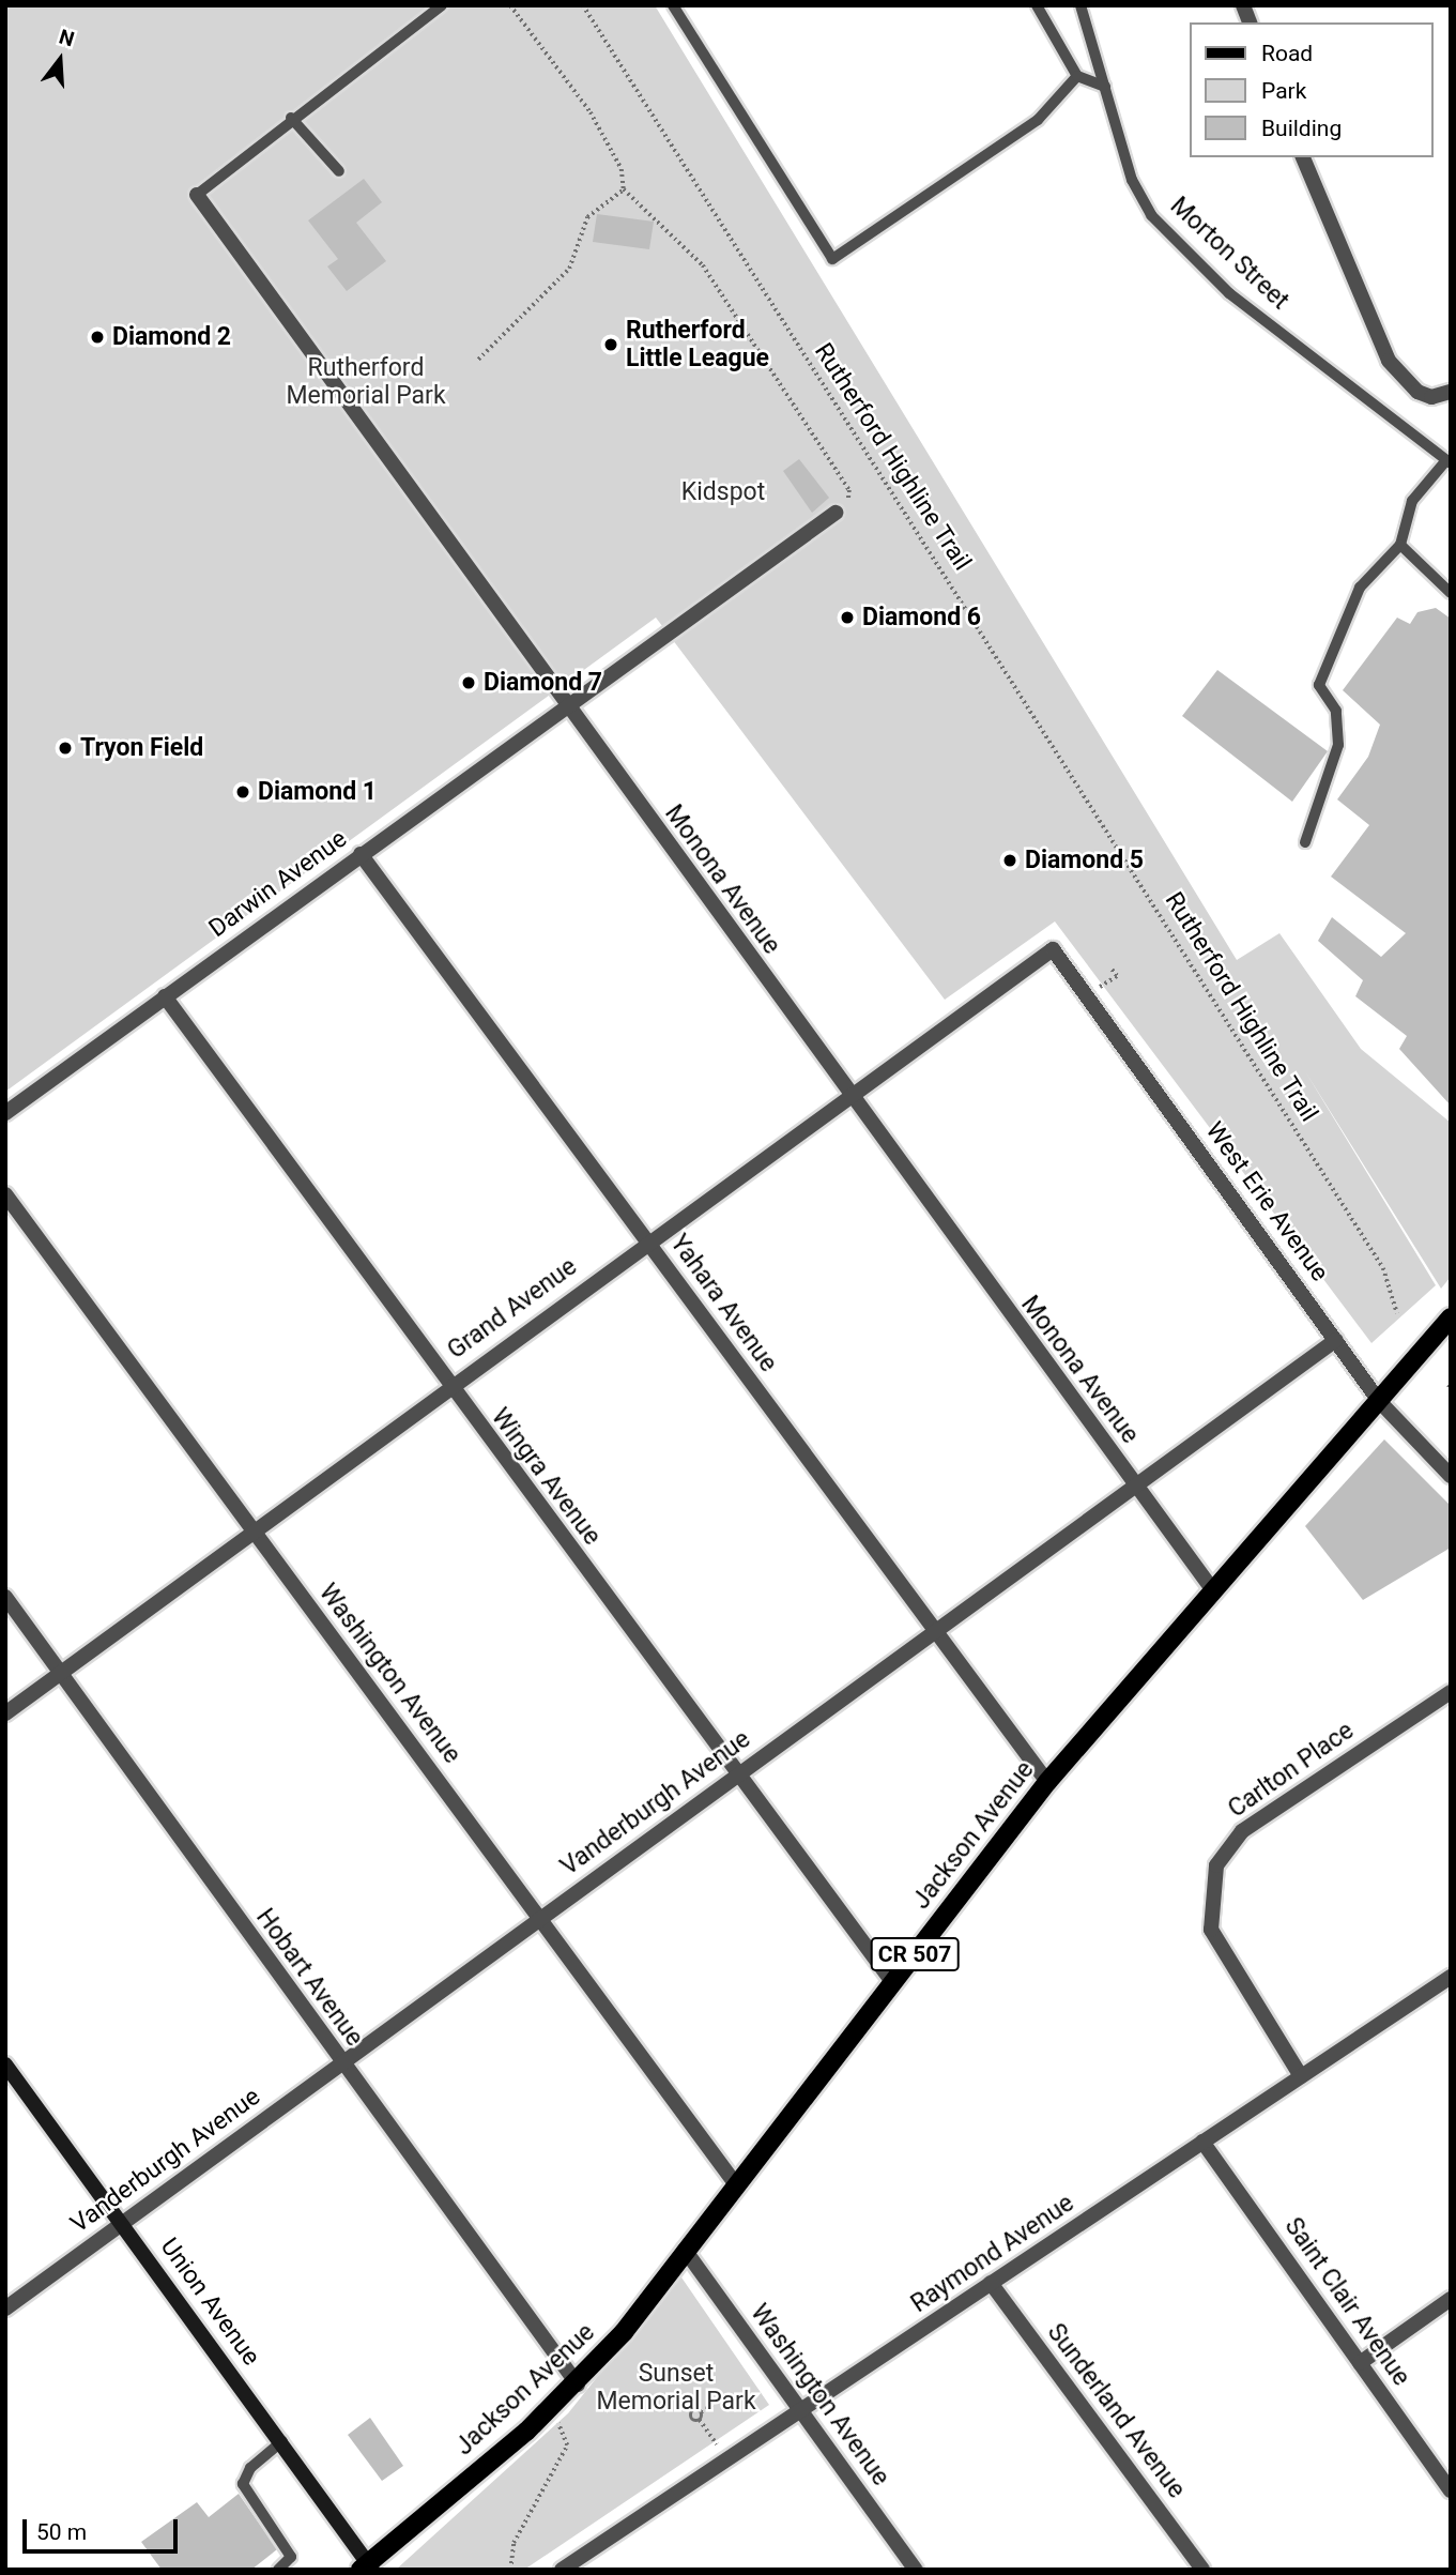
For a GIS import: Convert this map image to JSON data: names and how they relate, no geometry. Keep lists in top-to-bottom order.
{
  "streets": {
    "main road": ["Jackson Avenue", "CR 507", "Union Avenue"],
    "street": [
      "Monona Avenue",
      "Darwin Avenue",
      "West Erie Avenue",
      "Yahara Avenue",
      "Grand Avenue",
      "Wingra Avenue",
      "Washington Avenue",
      "Carlton Place",
      "Vanderburgh Avenue",
      "Hobart Avenue",
      "Raymond Avenue",
      "Saint Clair Avenue",
      "Sunderland Avenue"
    ],
    "lane": ["Morton Street"],
    "path": ["Rutherford Highline Trail"]
  },
  "crossings": [
    ["Monona Avenue", "Darwin Avenue"],
    ["Monona Avenue", "Grand Avenue"],
    ["Monona Avenue", "Vanderburgh Avenue"],
    ["Monona Avenue", "Jackson Avenue"],
    ["Darwin Avenue", "Yahara Avenue"],
    ["Darwin Avenue", "Wingra Avenue"],
    ["West Erie Avenue", "Grand Avenue"],
    ["West Erie Avenue", "Vanderburgh Avenue"],
    ["West Erie Avenue", "Jackson Avenue"],
    ["Yahara Avenue", "Grand Avenue"],
    ["Yahara Avenue", "Vanderburgh Avenue"],
    ["Yahara Avenue", "Jackson Avenue"],
    ["Grand Avenue", "Wingra Avenue"],
    ["Grand Avenue", "Washington Avenue"],
    ["Grand Avenue", "Hobart Avenue"],
    ["Wingra Avenue", "Vanderburgh Avenue"],
    ["Wingra Avenue", "Jackson Avenue"],
    ["Washington Avenue", "Vanderburgh Avenue"],
    ["Washington Avenue", "Jackson Avenue"],
    ["Washington Avenue", "Raymond Avenue"],
    ["Carlton Place", "Raymond Avenue"],
    ["Vanderburgh Avenue", "Hobart Avenue"],
    ["Vanderburgh Avenue", "Union Avenue"],
    ["Jackson Avenue", "Hobart Avenue"],
    ["Jackson Avenue", "Union Avenue"],
    ["Raymond Avenue", "Saint Clair Avenue"],
    ["Raymond Avenue", "Sunderland Avenue"]
  ],
  "parks": ["Rutherford Memorial Park", "Kidspot", "Sunset Memorial Park"],
  "places": [
    "Diamond 2",
    "Rutherford Little League",
    "Diamond 6",
    "Diamond 7",
    "Tryon Field",
    "Diamond 1",
    "Diamond 5"
  ],
  "legend": ["Road", "Park", "Building"],
  "scale_bar": "50 m",
  "north": "top"
}
